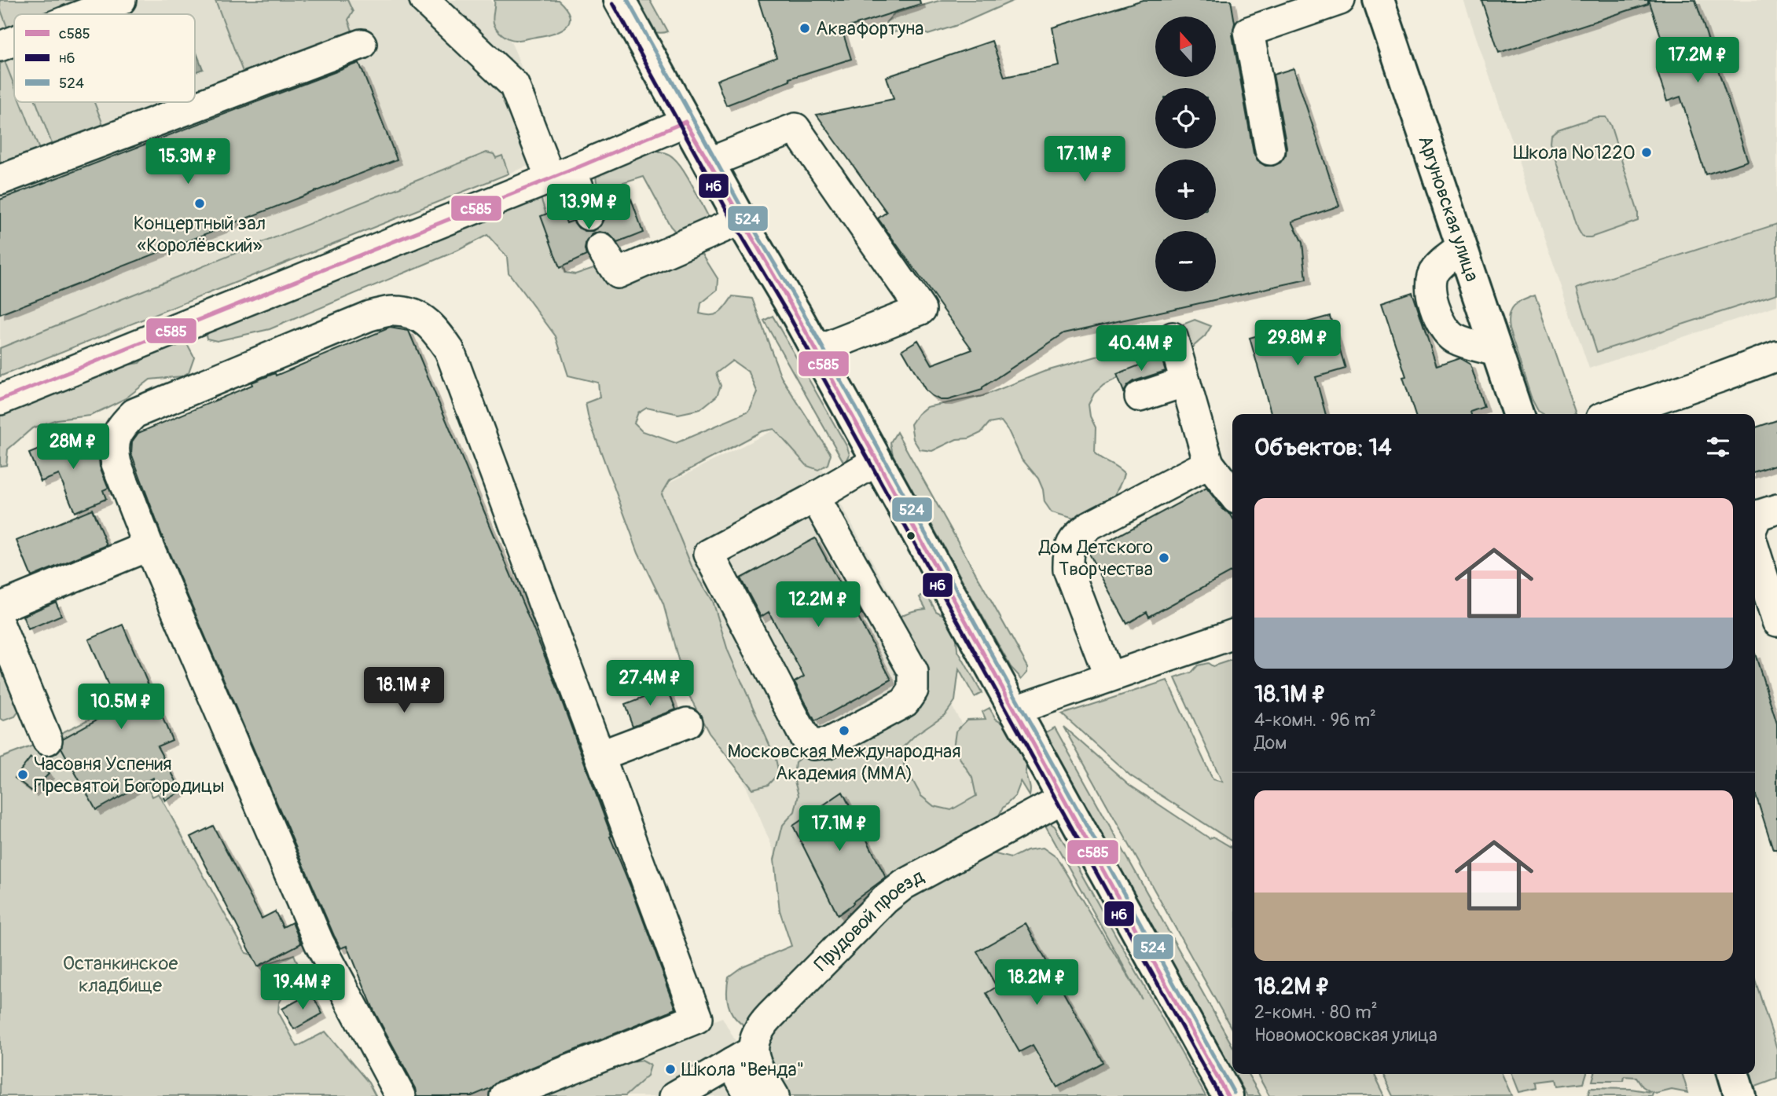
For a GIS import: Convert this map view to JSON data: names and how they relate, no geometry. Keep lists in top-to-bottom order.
{
  "streets": {
    "main road": ["Аргуновская улица"],
    "street": ["Прудовой проезд"]
  },
  "parks": ["Останкинское кладбище"],
  "places": [
    "Аквафортуна",
    "Школа №1220",
    "Концертный зал «Королёвский»",
    "Дом Детского Творчества",
    "Московская Международная Академия (ММА)",
    "Часовня Успения Пресвятой Богородицы",
    "Школа \"Венда\""
  ],
  "lines": ["transit line 524", "transit line н6", "transit line с585"],
  "legend": ["с585", "н6", "524"],
  "north": "top",
  "page": {
    "map_buttons": ["+", "−"],
    "price": [
      "17.2M ₽",
      "17.1M ₽",
      "15.3M ₽",
      "13.9M ₽",
      "29.8M ₽",
      "40.4M ₽",
      "28M ₽",
      "12.2M ₽",
      "27.4M ₽",
      "18.1M ₽",
      "10.5M ₽",
      "17.1M ₽",
      "18.2M ₽",
      "19.4M ₽"
    ],
    "heading": "Объектов: 14",
    "list": [
      {
        "name": "18.1M ₽",
        "note": "4-комн. · 96 m² · Дом"
      },
      {
        "name": "18.2M ₽",
        "note": "2-комн. · 80 m² · Новомосковская улица"
      }
    ]
  }
}
